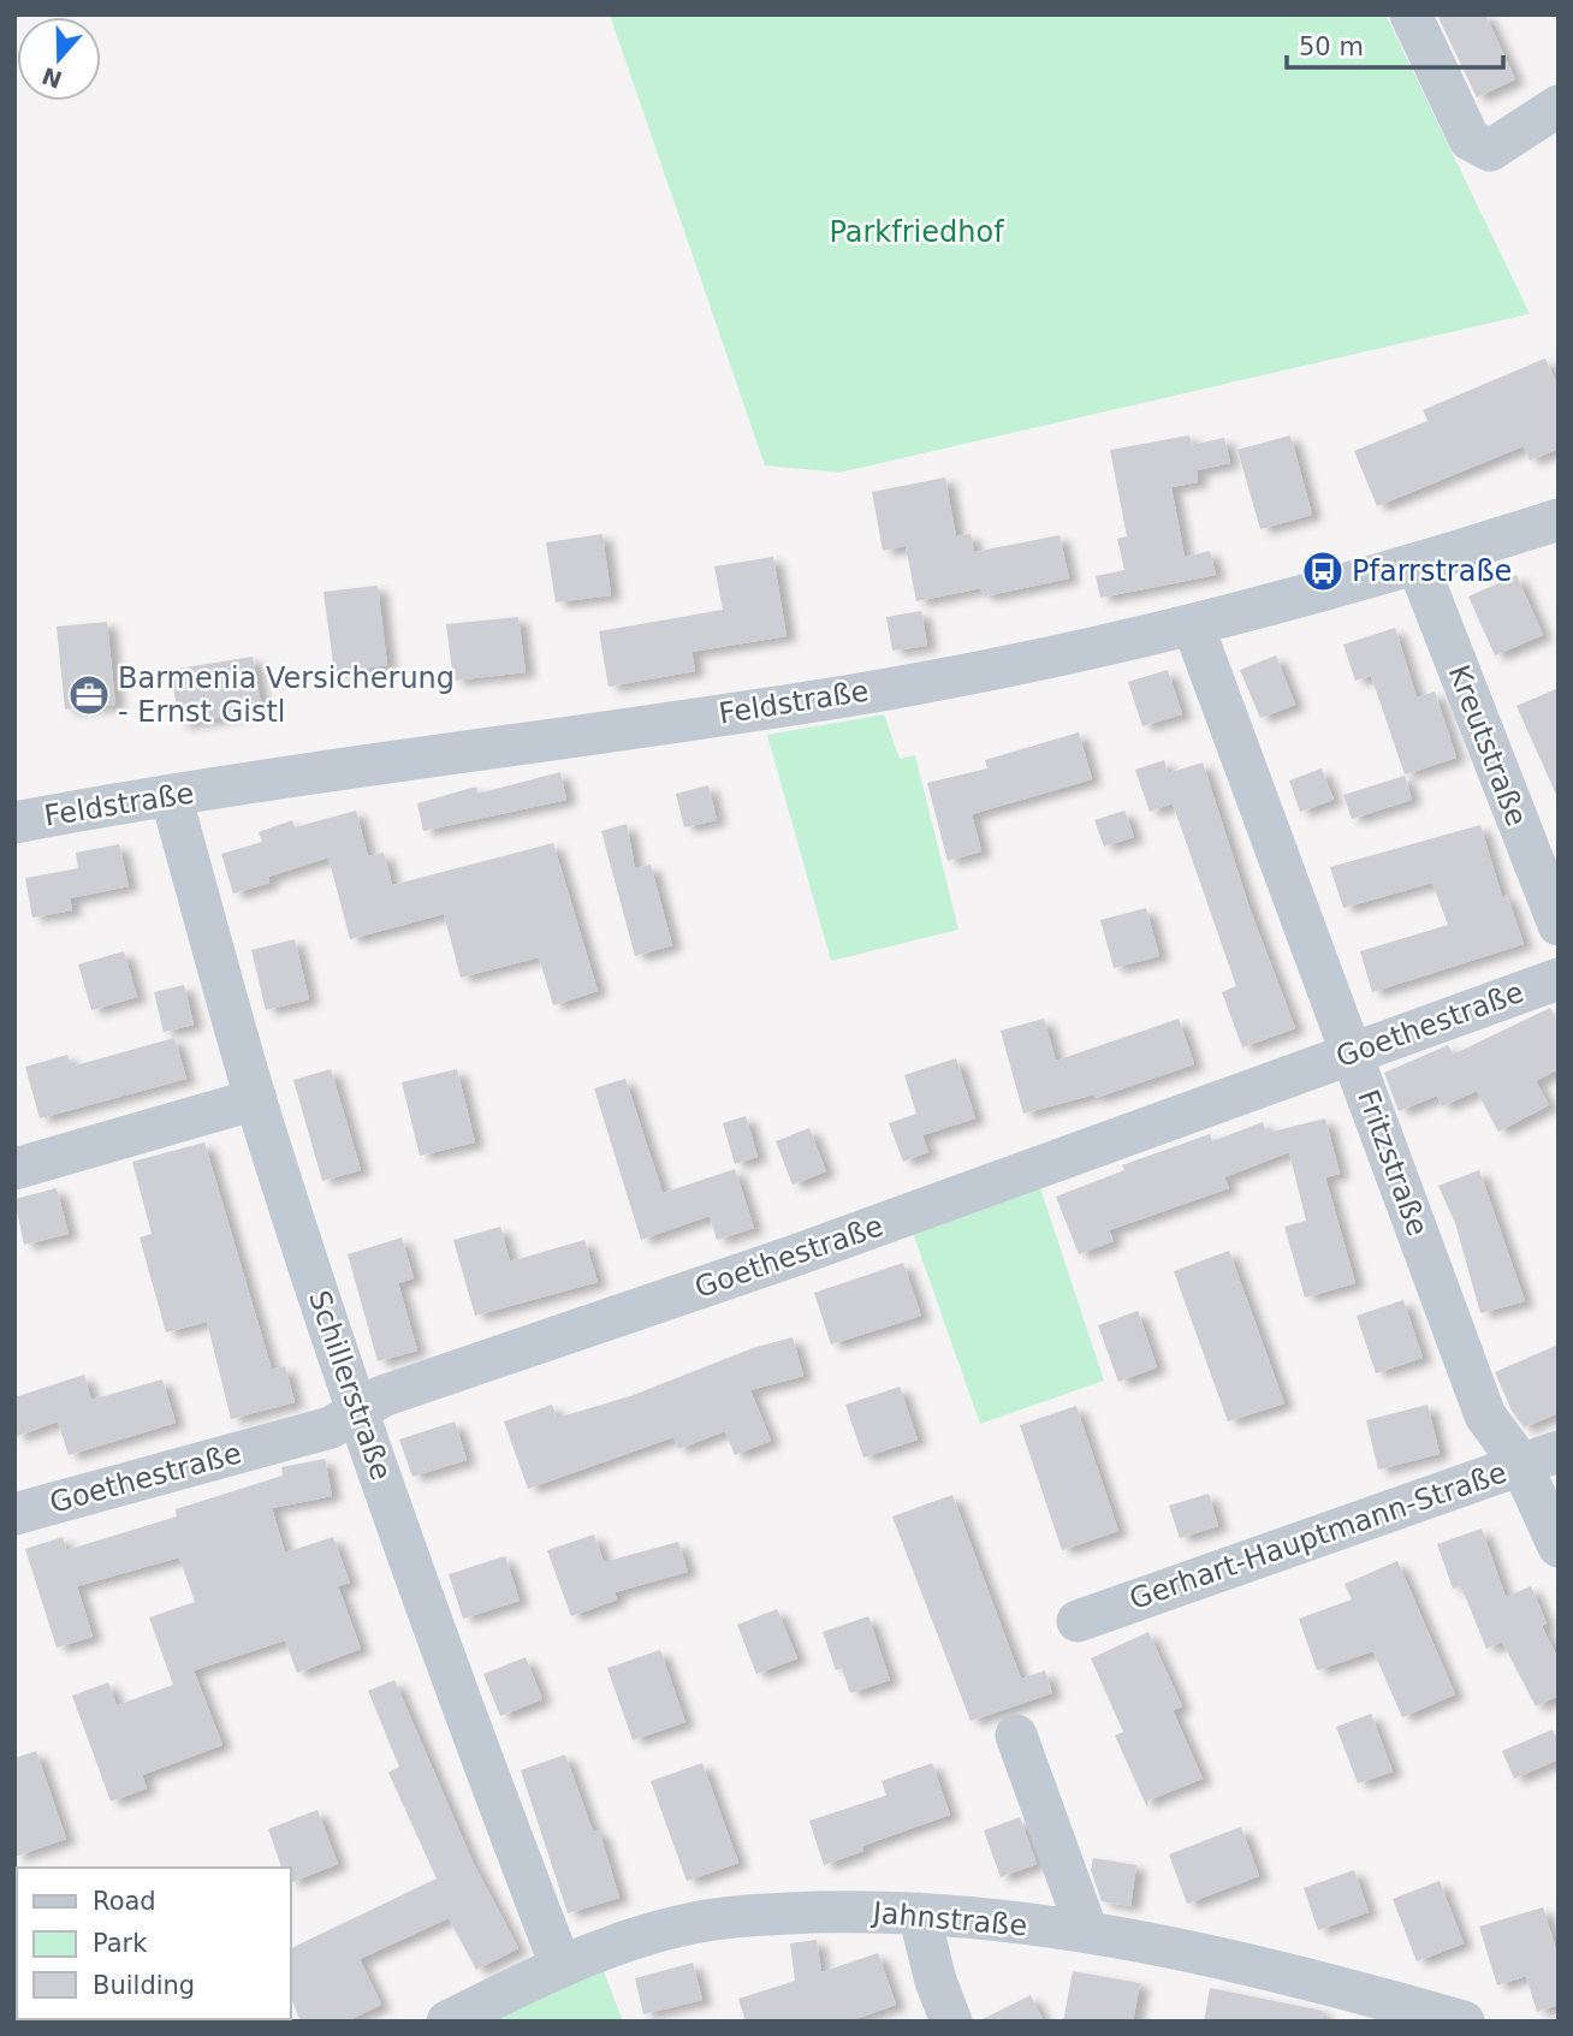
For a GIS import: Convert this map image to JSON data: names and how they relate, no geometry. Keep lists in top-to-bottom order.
{
  "streets": {
    "street": [
      "Feldstraße",
      "Kreutstraße",
      "Goethestraße",
      "Fritzstraße",
      "Schillerstraße",
      "Gerhart-Hauptmann-Straße",
      "Jahnstraße"
    ]
  },
  "crossings": [
    ["Feldstraße", "Kreutstraße"],
    ["Feldstraße", "Fritzstraße"],
    ["Feldstraße", "Schillerstraße"],
    ["Goethestraße", "Fritzstraße"],
    ["Goethestraße", "Schillerstraße"],
    ["Fritzstraße", "Gerhart-Hauptmann-Straße"],
    ["Schillerstraße", "Jahnstraße"]
  ],
  "parks": ["Parkfriedhof"],
  "places": {
    "bus stop": ["Pfarrstraße"],
    "office": ["Barmenia Versicherung - Ernst Gistl"]
  },
  "legend": ["Road", "Park", "Building"],
  "scale_bar": "50 m",
  "north": "bottom"
}
